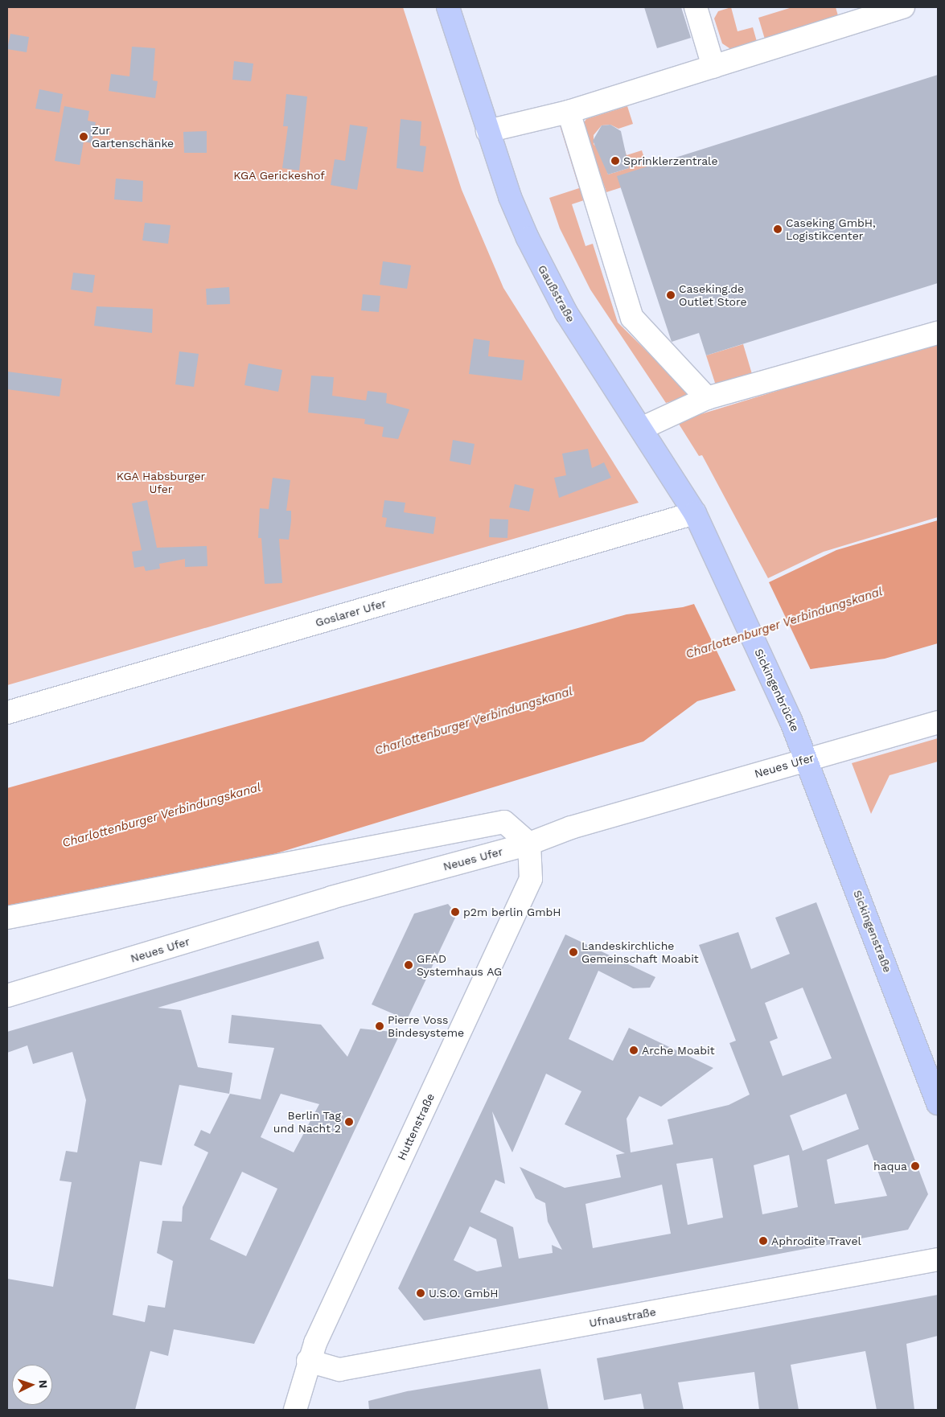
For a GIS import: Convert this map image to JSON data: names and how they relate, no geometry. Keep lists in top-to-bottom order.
{
  "streets": {
    "main road": ["Gaußstraße", "Sickingenbrücke", "Sickingenstraße"],
    "street": [
      "Goslarer Ufer",
      "Neues Ufer",
      "Huttenstraße",
      "Ufnaustraße"
    ]
  },
  "crossings": [
    ["Gaußstraße", "Goslarer Ufer"],
    ["Gaußstraße", "Sickingenbrücke"],
    ["Sickingenbrücke", "Neues Ufer"],
    ["Sickingenbrücke", "Sickingenstraße"],
    ["Neues Ufer", "Sickingenstraße"],
    ["Neues Ufer", "Huttenstraße"],
    ["Huttenstraße", "Ufnaustraße"]
  ],
  "water": ["Charlottenburger Verbindungskanal"],
  "parks": ["KGA Gerickeshof", "KGA Habsburger Ufer"],
  "places": [
    "Zur Gartenschänke",
    "Sprinklerzentrale",
    "Caseking GmbH, Logistikcenter",
    "Caseking.de Outlet Store",
    "p2m berlin GmbH",
    "Landeskirchliche Gemeinschaft Moabit",
    "GFAD Systemhaus AG",
    "Pierre Voss Bindesysteme",
    "Arche Moabit",
    "Berlin Tag und Nacht 2",
    "haqua",
    "Aphrodite Travel",
    "U.S.O. GmbH"
  ],
  "north": "right"
}
